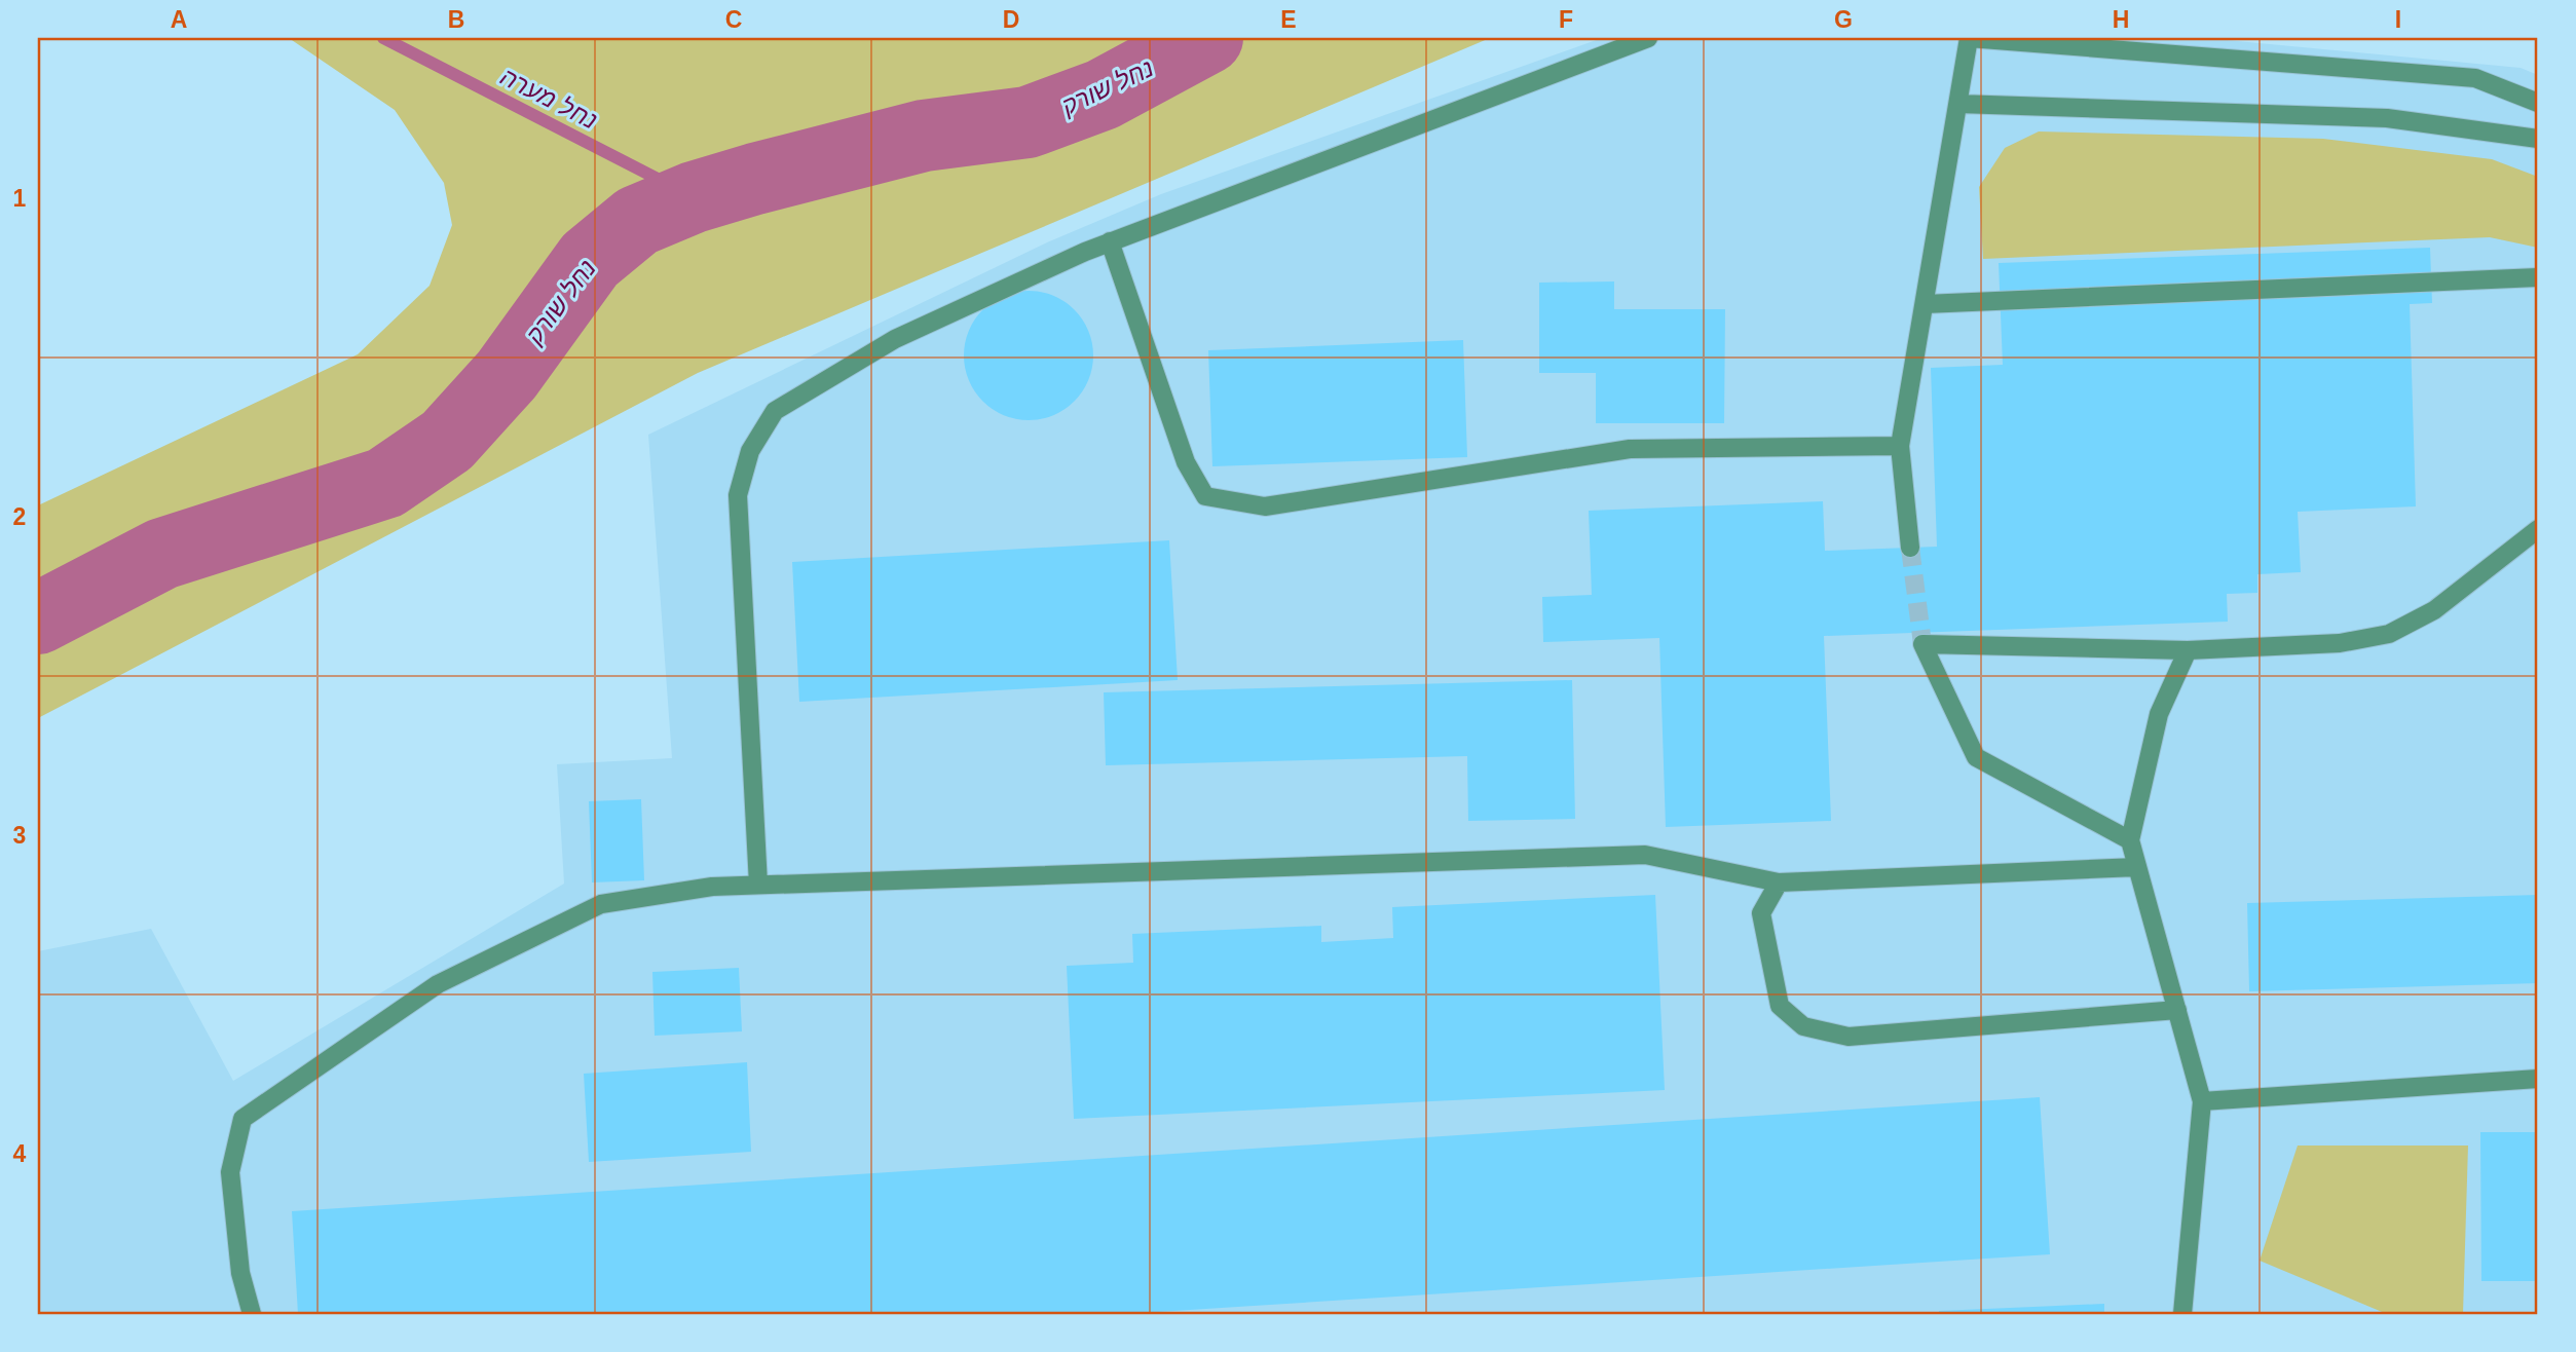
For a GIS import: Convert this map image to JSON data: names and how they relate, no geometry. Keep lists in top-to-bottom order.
{
  "water": ["נחל שורק", "נחל מערה"],
  "grid": {
    "columns": [
      "A",
      "B",
      "C",
      "D",
      "E",
      "F",
      "G",
      "H",
      "I"
    ],
    "rows": [
      "1",
      "2",
      "3",
      "4"
    ]
  }
}
